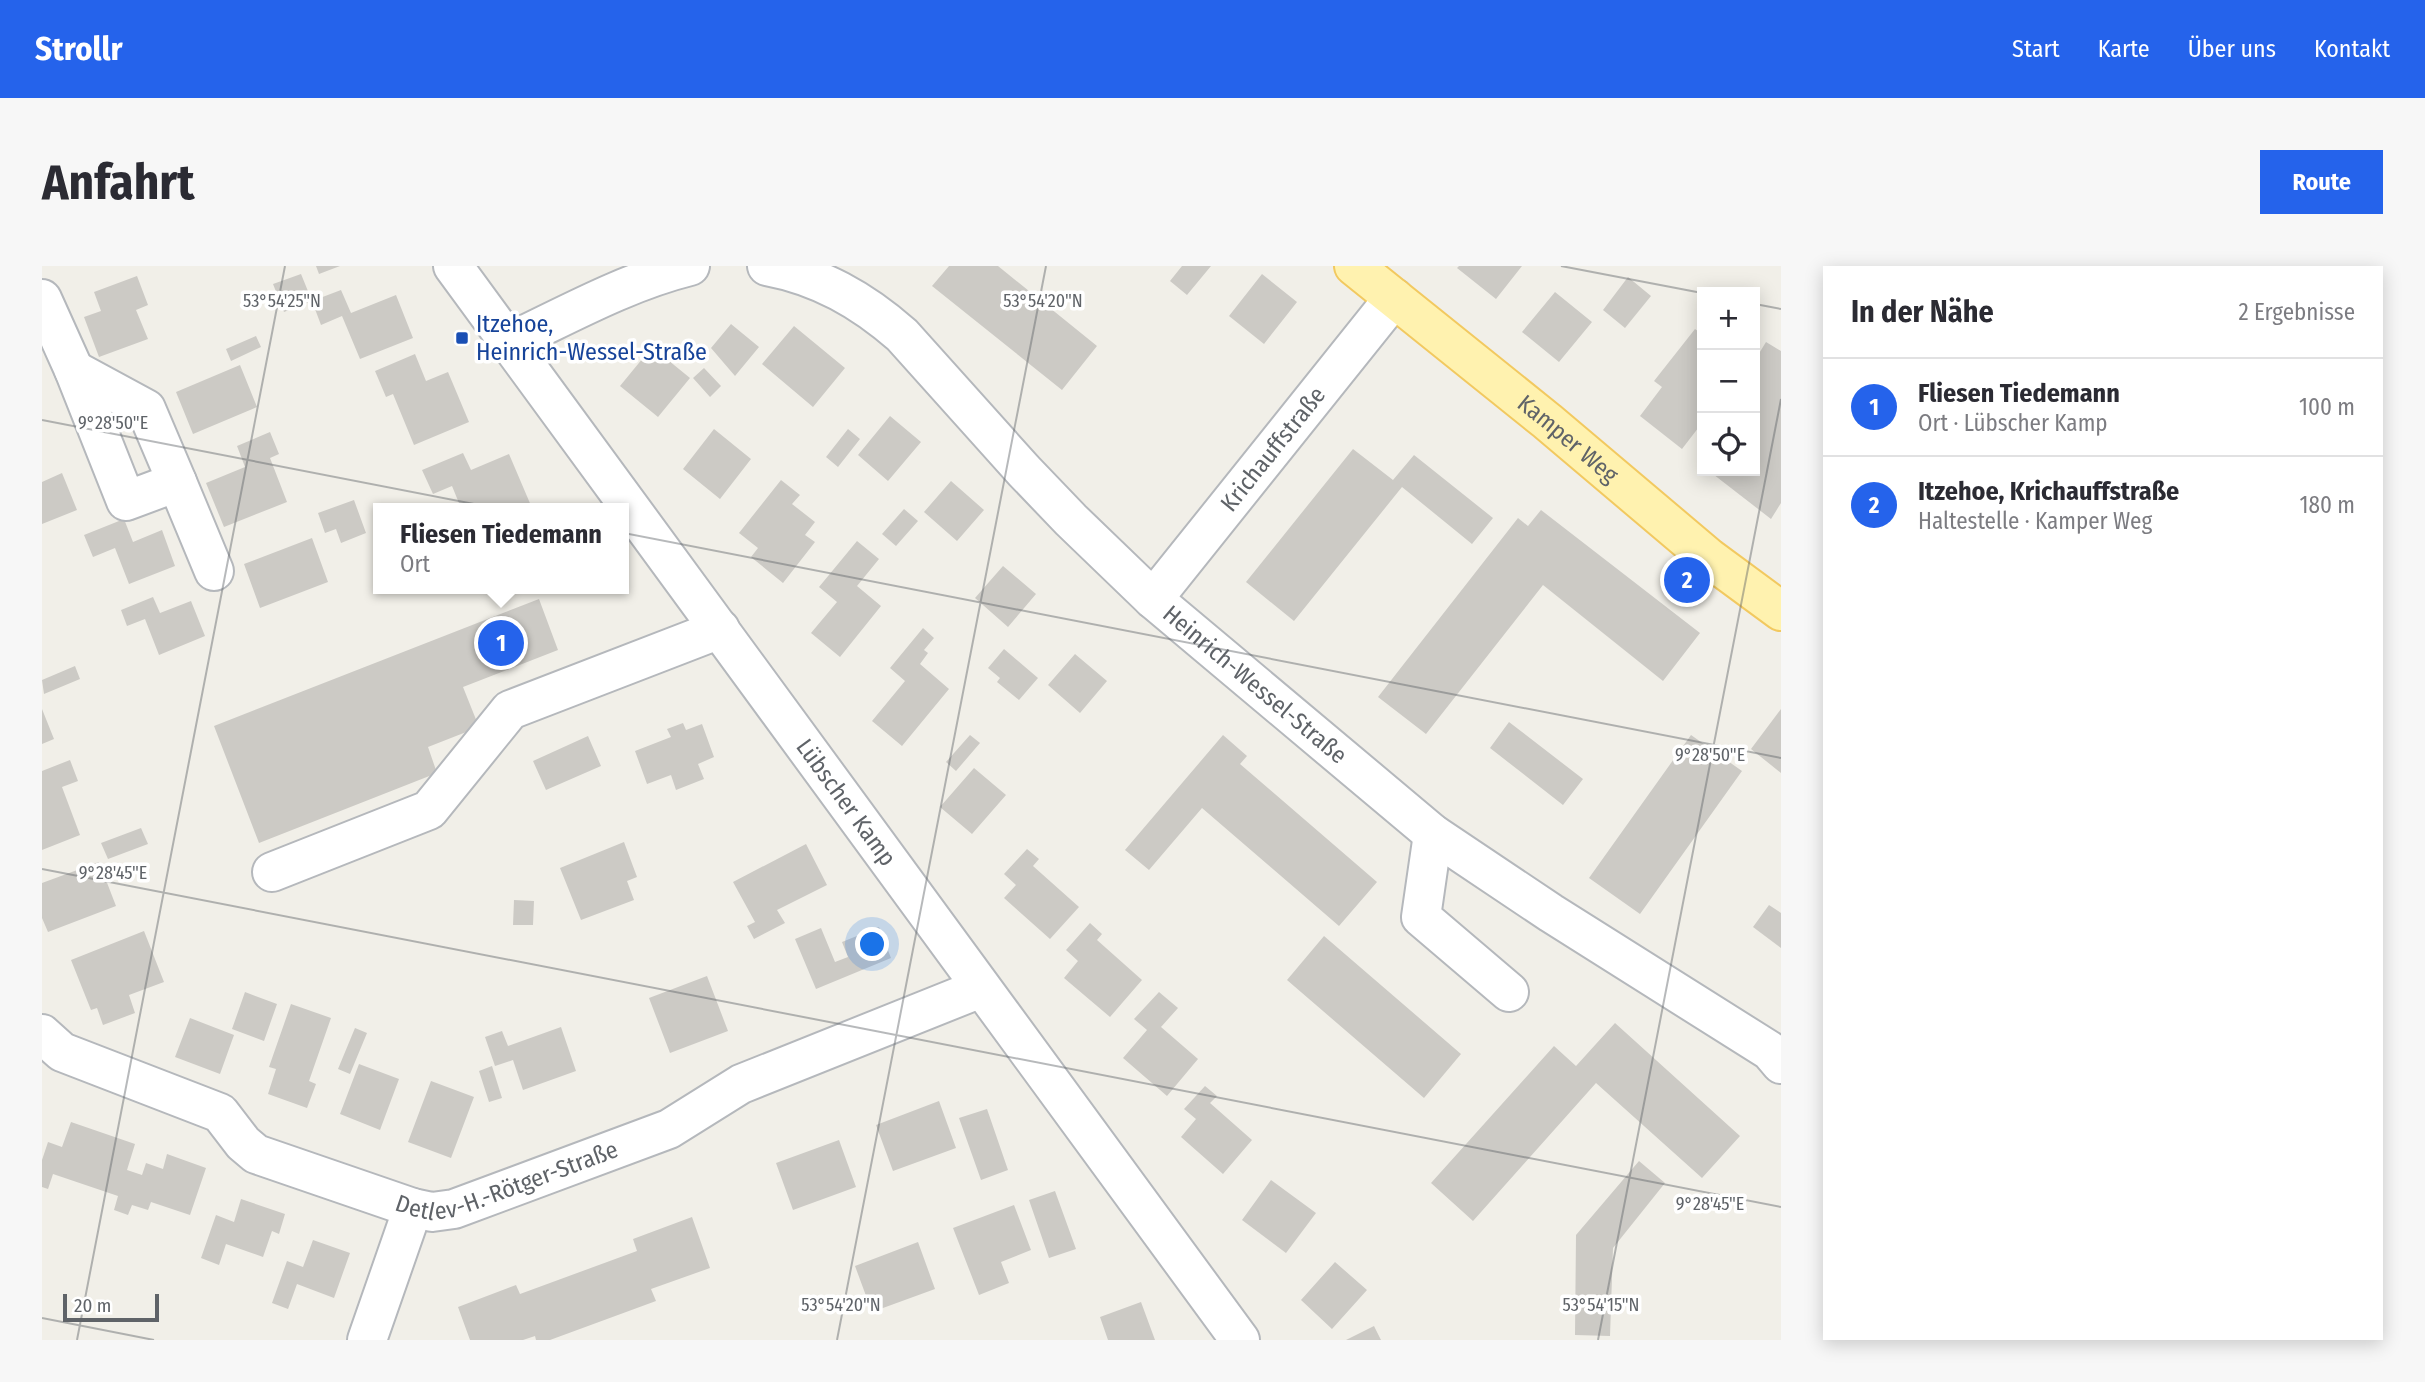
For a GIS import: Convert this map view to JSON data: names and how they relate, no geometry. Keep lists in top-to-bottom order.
{
  "streets": {
    "main road": ["Kamper Weg"],
    "street": [
      "Krichauffstraße",
      "Heinrich-Wessel-Straße",
      "Lübscher Kamp",
      "Detlev-H.-Rötger-Straße"
    ]
  },
  "crossings": [
    ["Kamper Weg", "Krichauffstraße"],
    ["Krichauffstraße", "Heinrich-Wessel-Straße"],
    ["Lübscher Kamp", "Detlev-H.-Rötger-Straße"]
  ],
  "places": {
    "transit": ["Itzehoe, Heinrich-Wessel-Straße"]
  },
  "scale_bar": "20 m",
  "page": {
    "header": "Strollr",
    "nav": [
      "Start",
      "Karte",
      "Über uns",
      "Kontakt"
    ],
    "buttons": "Route",
    "title": "Anfahrt",
    "heading": ["In der Nähe", "2 Ergebnisse"],
    "map_buttons": ["+", "−"],
    "list": [
      {
        "mark": "1",
        "name": "Fliesen Tiedemann",
        "note": "Ort · Lübscher Kamp",
        "value": "100 m"
      },
      {
        "mark": "2",
        "name": "Itzehoe, Krichauffstraße",
        "note": "Haltestelle · Kamper Weg",
        "value": "180 m"
      }
    ],
    "popup": ["Fliesen Tiedemann", "Ort"],
    "pins": ["2", "1"],
    "scale": "20 m"
  },
  "coordinates": [
    "53°54'25\"N",
    "53°54'20\"N",
    "9°28'50\"E",
    "9°28'45\"E",
    "53°54'15\"N"
  ]
}
